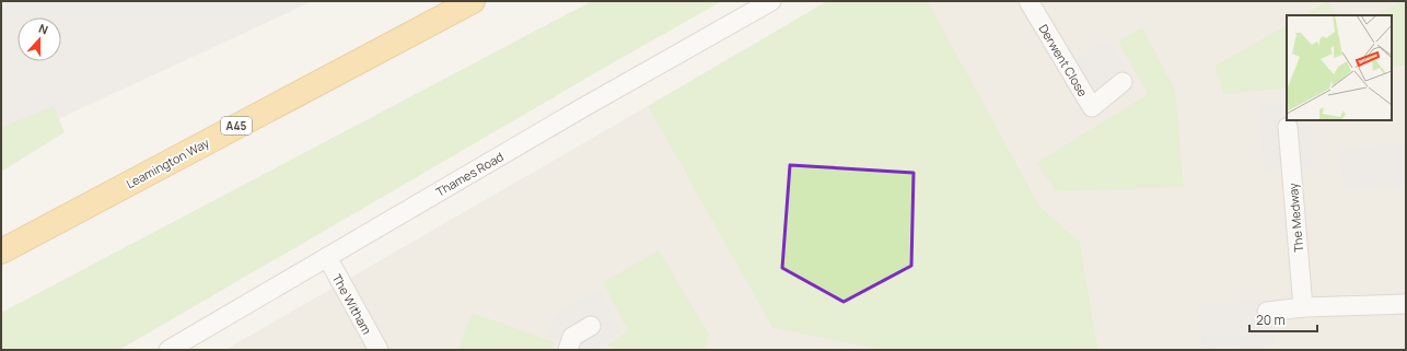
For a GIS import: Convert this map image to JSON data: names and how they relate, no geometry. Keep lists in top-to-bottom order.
{
  "streets": {
    "highway": ["A45", "Leamington Way"],
    "street": [
      "Derwent Close",
      "Thames Road",
      "The Medway",
      "The Witham"
    ]
  },
  "crossings": [
    ["Thames Road", "The Witham"]
  ],
  "scale_bar": "20 m",
  "north": "top"
}
